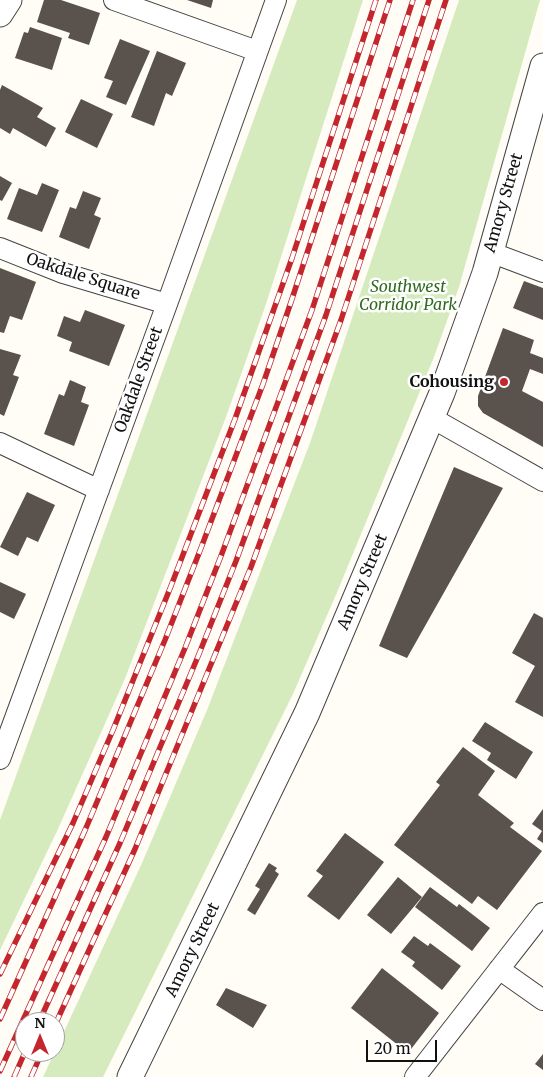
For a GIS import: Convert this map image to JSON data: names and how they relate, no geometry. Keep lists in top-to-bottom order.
{
  "streets": {
    "street": ["Amory Street", "Oakdale Square", "Oakdale Street"]
  },
  "crossings": [
    ["Oakdale Square", "Oakdale Street"]
  ],
  "parks": ["Southwest Corridor Park"],
  "places": ["Cohousing"],
  "scale_bar": "20 m",
  "north": "top"
}
